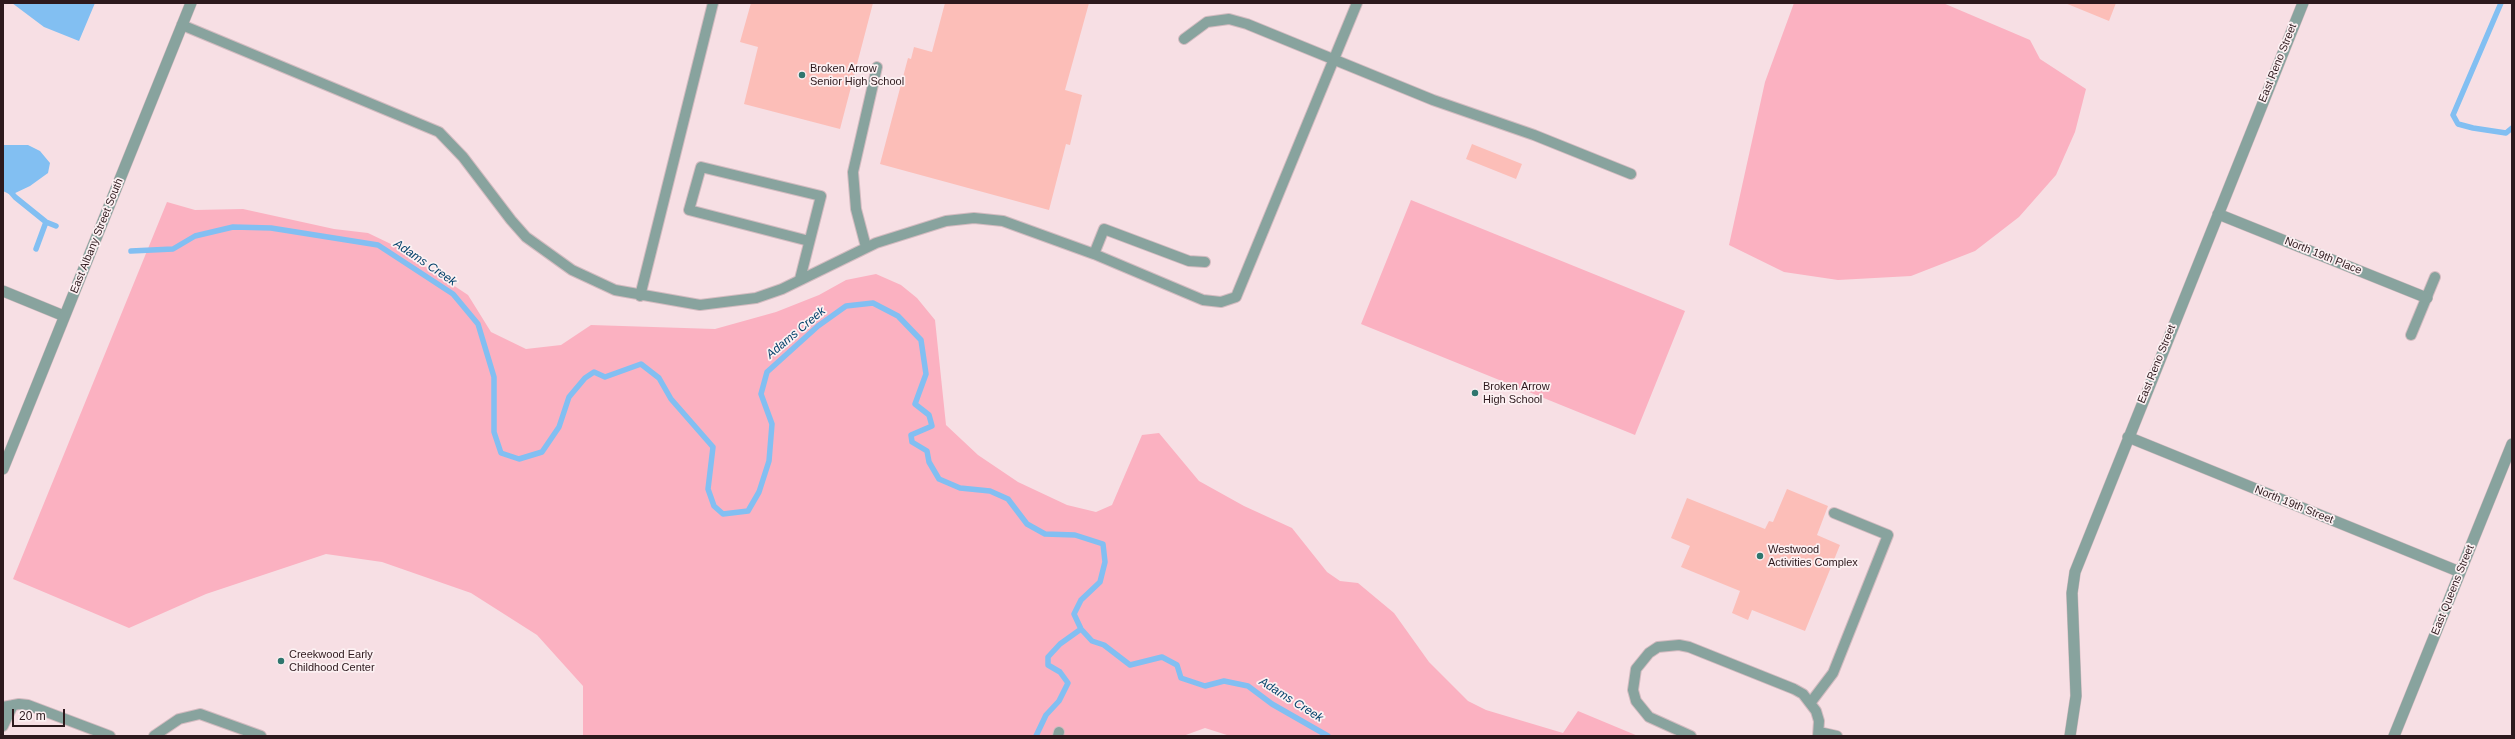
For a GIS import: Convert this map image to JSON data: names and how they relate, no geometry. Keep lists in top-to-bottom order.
{
  "streets": {
    "street": [
      "East Reno Street",
      "East Albany Street South",
      "North 19th Place",
      "North 19th Street",
      "East Queens Street"
    ]
  },
  "crossings": [
    ["East Reno Street", "North 19th Place"],
    ["East Reno Street", "North 19th Street"],
    ["North 19th Street", "East Queens Street"]
  ],
  "water": ["Adams Creek"],
  "places": [
    "Broken Arrow Senior High School",
    "Broken Arrow High School",
    "Westwood Activities Complex",
    "Creekwood Early Childhood Center"
  ],
  "scale_bar": "20 m"
}
